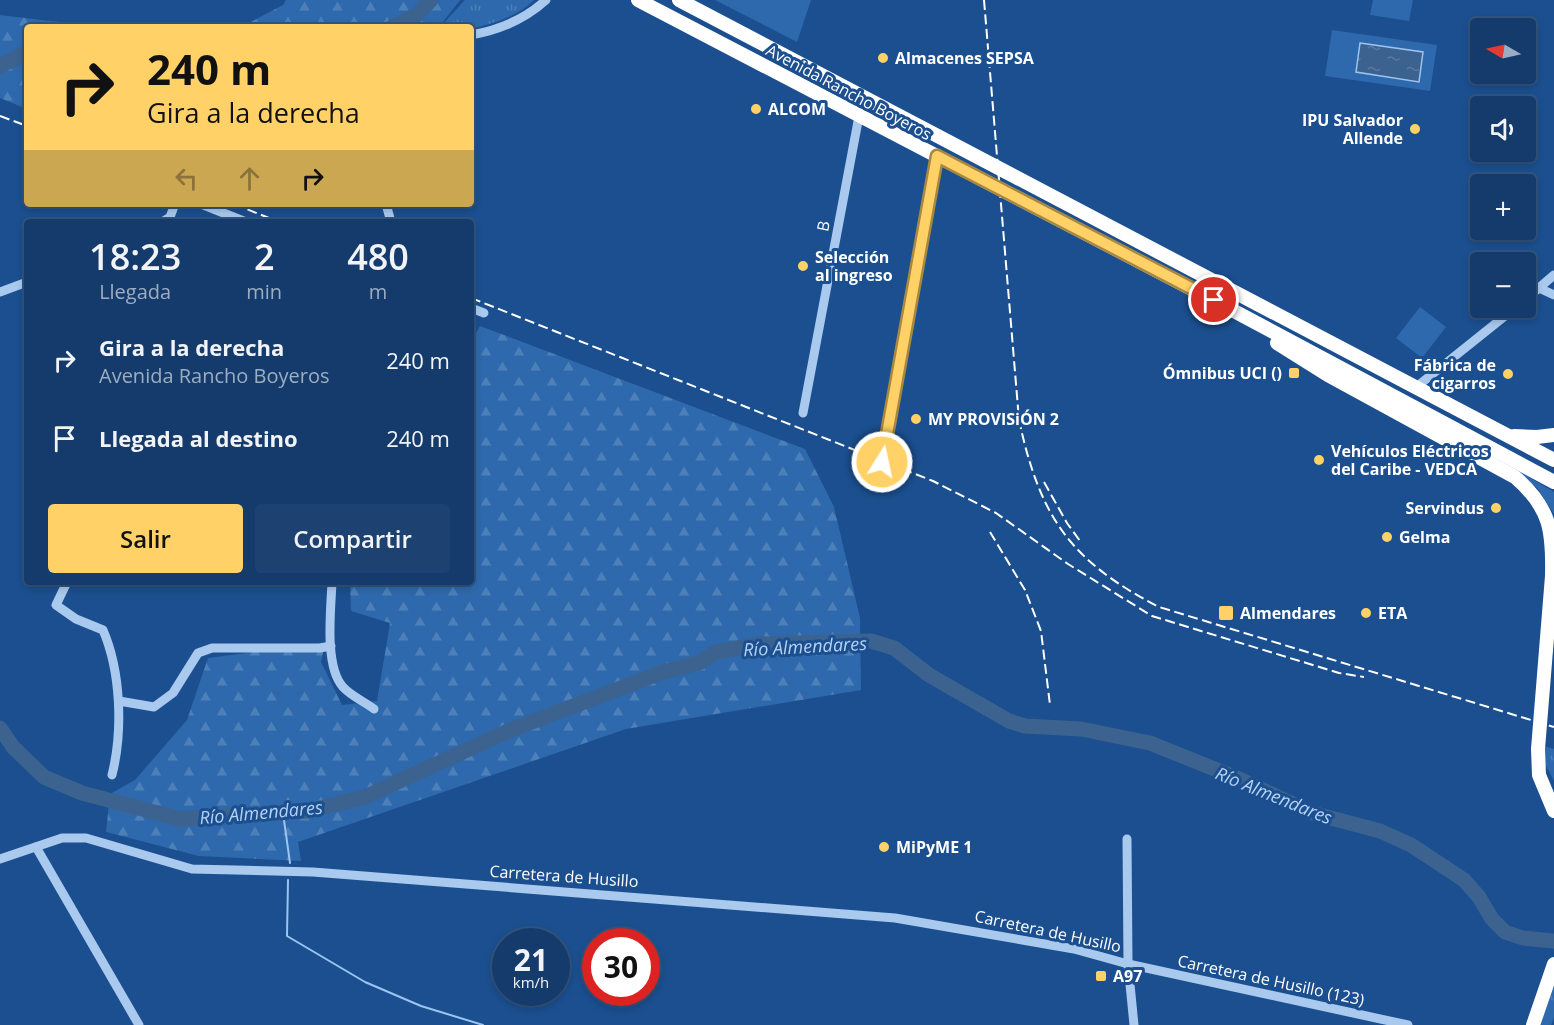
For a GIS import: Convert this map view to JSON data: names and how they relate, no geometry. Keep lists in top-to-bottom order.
{
  "streets": {
    "highway": ["Avenida Rancho Boyeros"],
    "street": ["B", "Carretera de Husillo", "Carretera de Husillo (123)"]
  },
  "crossings": [
    ["Avenida Rancho Boyeros", "B"],
    ["Carretera de Husillo", "Carretera de Husillo (123)"]
  ],
  "water": ["Río Almendares"],
  "places": {
    "other": [
      "Almacenes SEPSA",
      "ALCOM",
      "IPU Salvador Allende",
      "Selección al ingreso",
      "Fábrica de cigarros",
      "MY PROVISiÓN 2",
      "Vehículos Eléctricos del Caribe - VEDCA",
      "Servindus",
      "Gelma",
      "ETA",
      "MiPyME 1"
    ],
    "transit": ["Ómnibus UCI ()", "Almendares", "A97"]
  },
  "north": "left",
  "page": {
    "map_buttons": ["+", "−"],
    "turn": ["240 m", "Gira a la derecha"],
    "eta": [
      "18:23",
      "Llegada",
      "2",
      "min",
      "480",
      "m"
    ],
    "list": [
      {
        "name": "Gira a la derecha",
        "note": "Avenida Rancho Boyeros",
        "value": "240 m"
      },
      {
        "name": "Llegada al destino",
        "value": "240 m"
      }
    ],
    "buttons": ["Salir", "Compartir"],
    "speed": "21 km/h",
    "limit": "30"
  }
}
